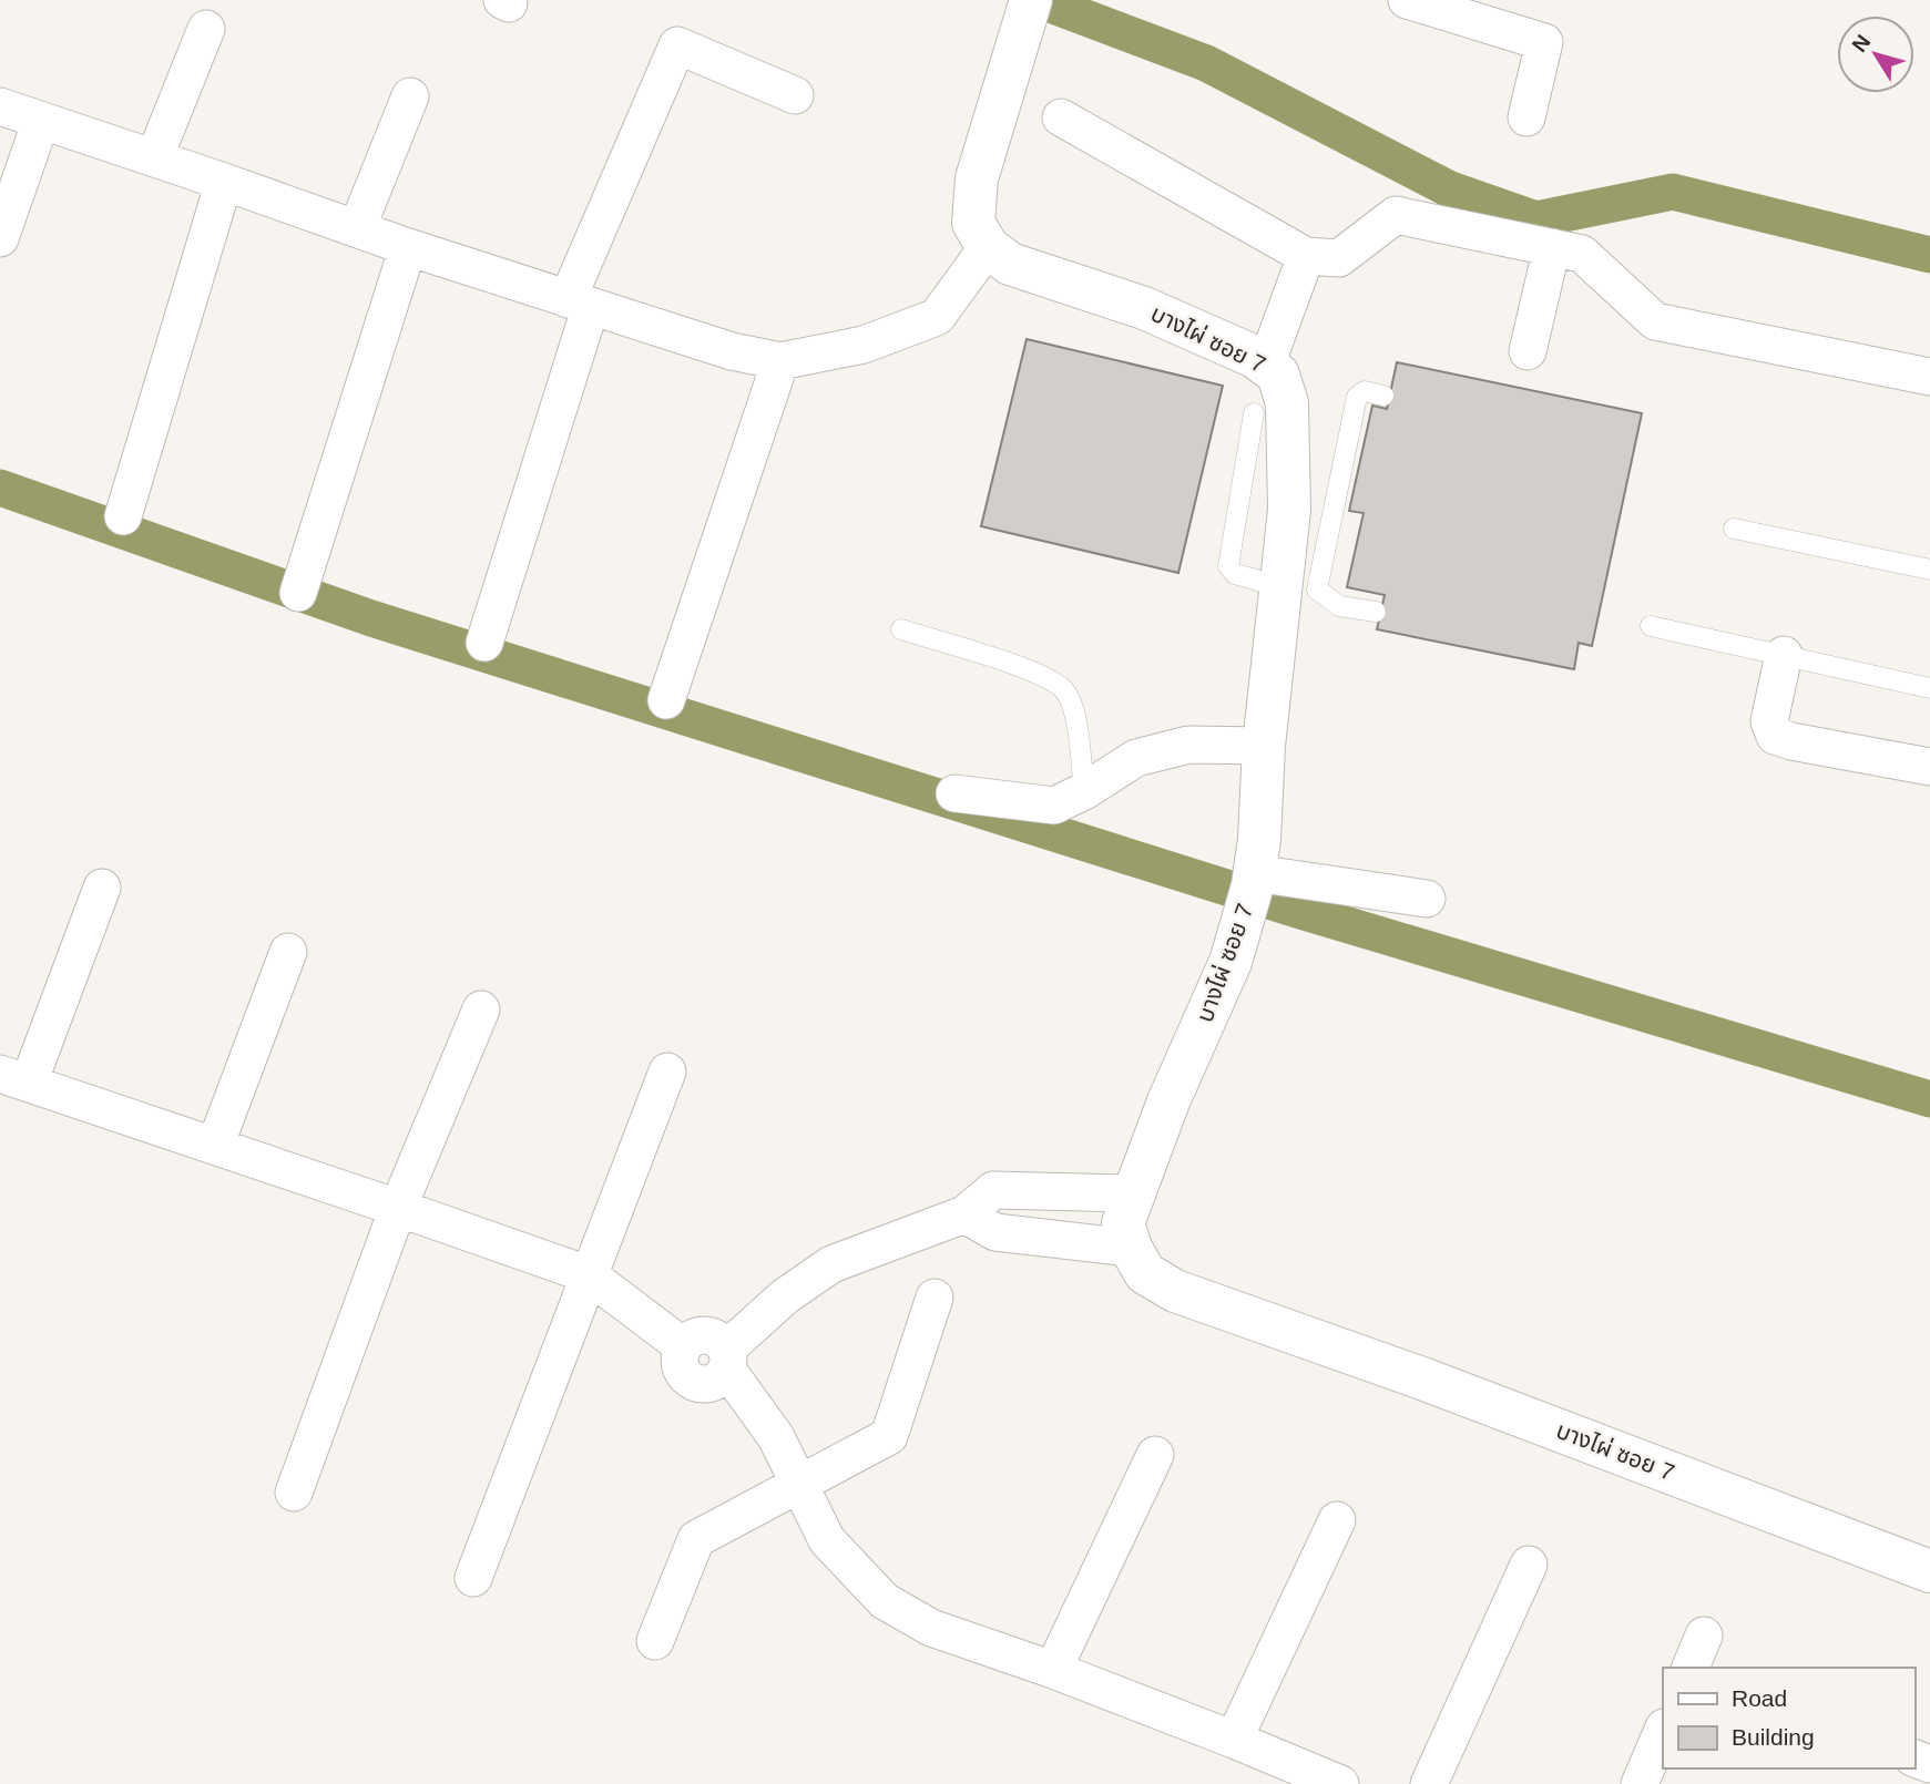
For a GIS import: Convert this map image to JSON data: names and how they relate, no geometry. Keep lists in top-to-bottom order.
{
  "streets": {
    "street": ["บางไผ่ ซอย 7"]
  },
  "legend": ["Road", "Building"],
  "north": "top left"
}
